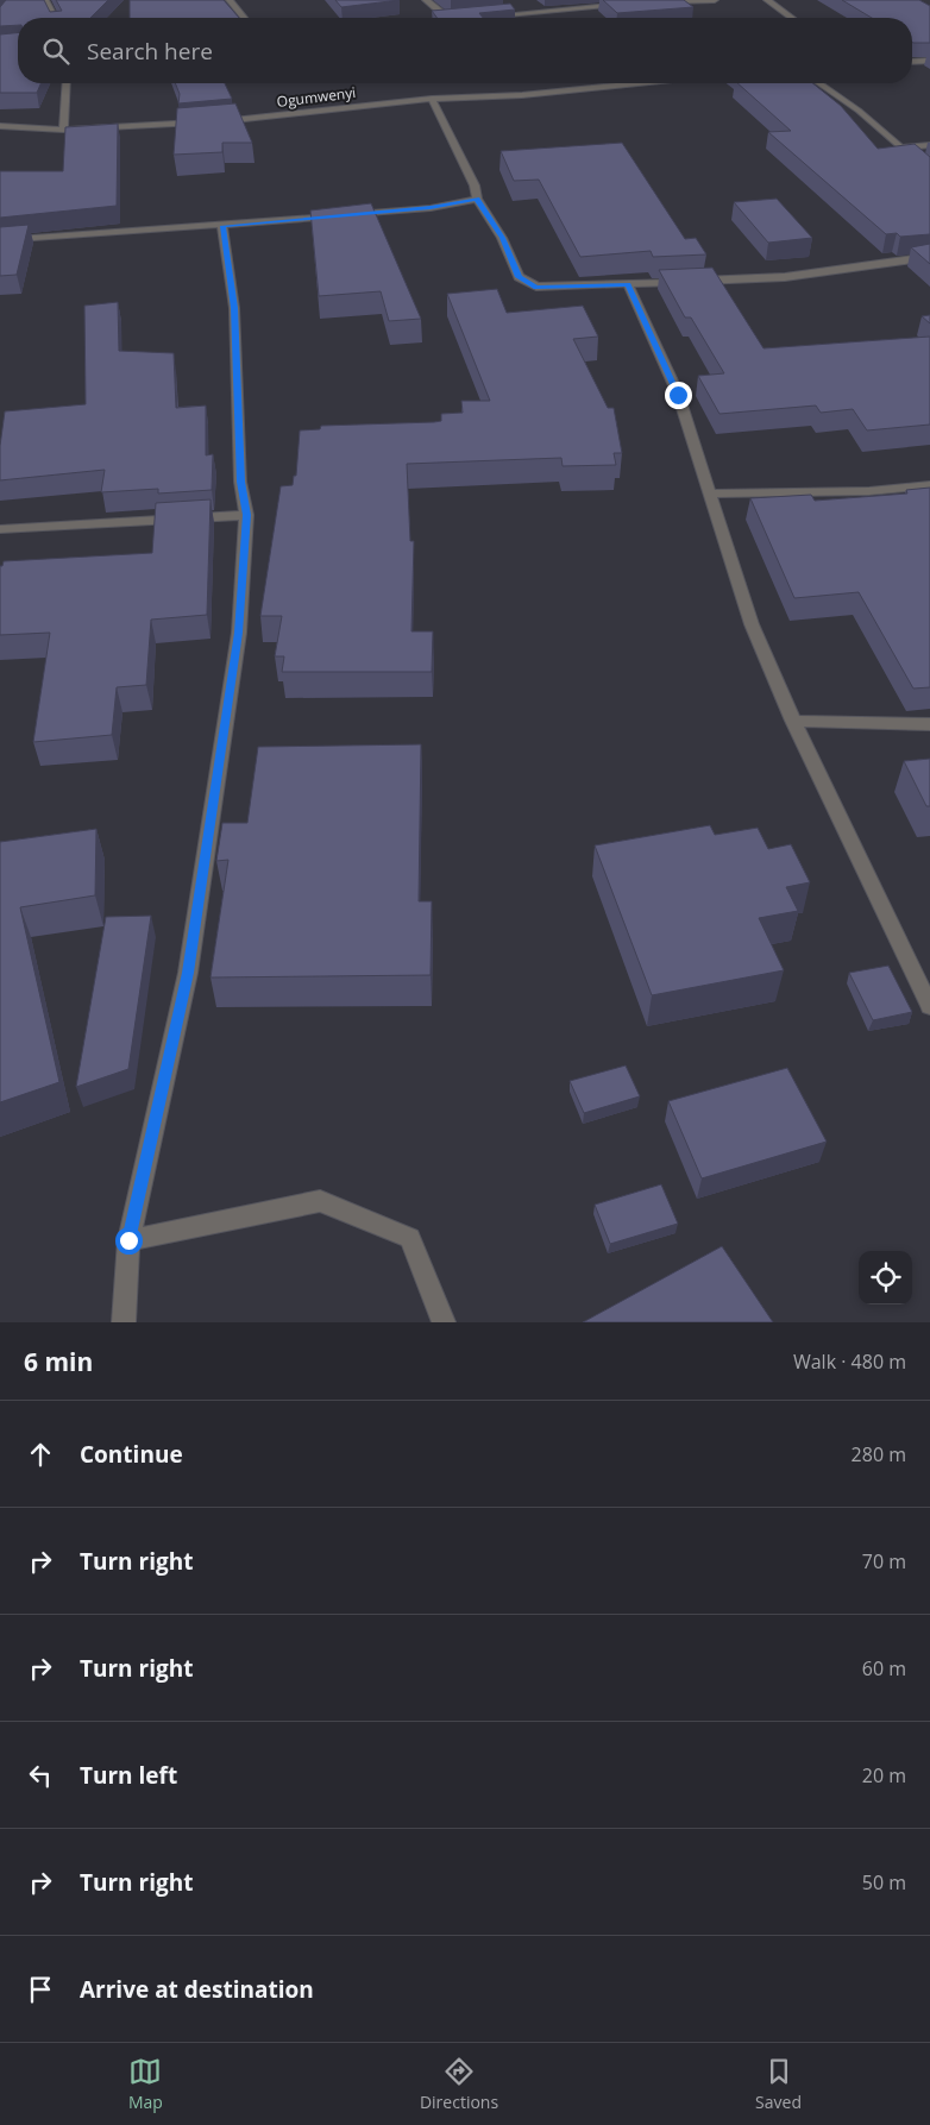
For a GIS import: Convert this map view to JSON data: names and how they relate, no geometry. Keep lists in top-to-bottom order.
{
  "streets": {
    "street": ["Ogumwenyi"]
  },
  "page": {
    "search": "Search here",
    "heading": ["6 min", "Walk · 480 m"],
    "list": [
      ["Continue", "280 m"],
      ["Turn right", "70 m"],
      ["Turn right", "60 m"],
      ["Turn left", "20 m"],
      ["Turn right", "50 m"],
      "Arrive at destination"
    ],
    "nav": ["Map", "Directions", "Saved"]
  }
}
